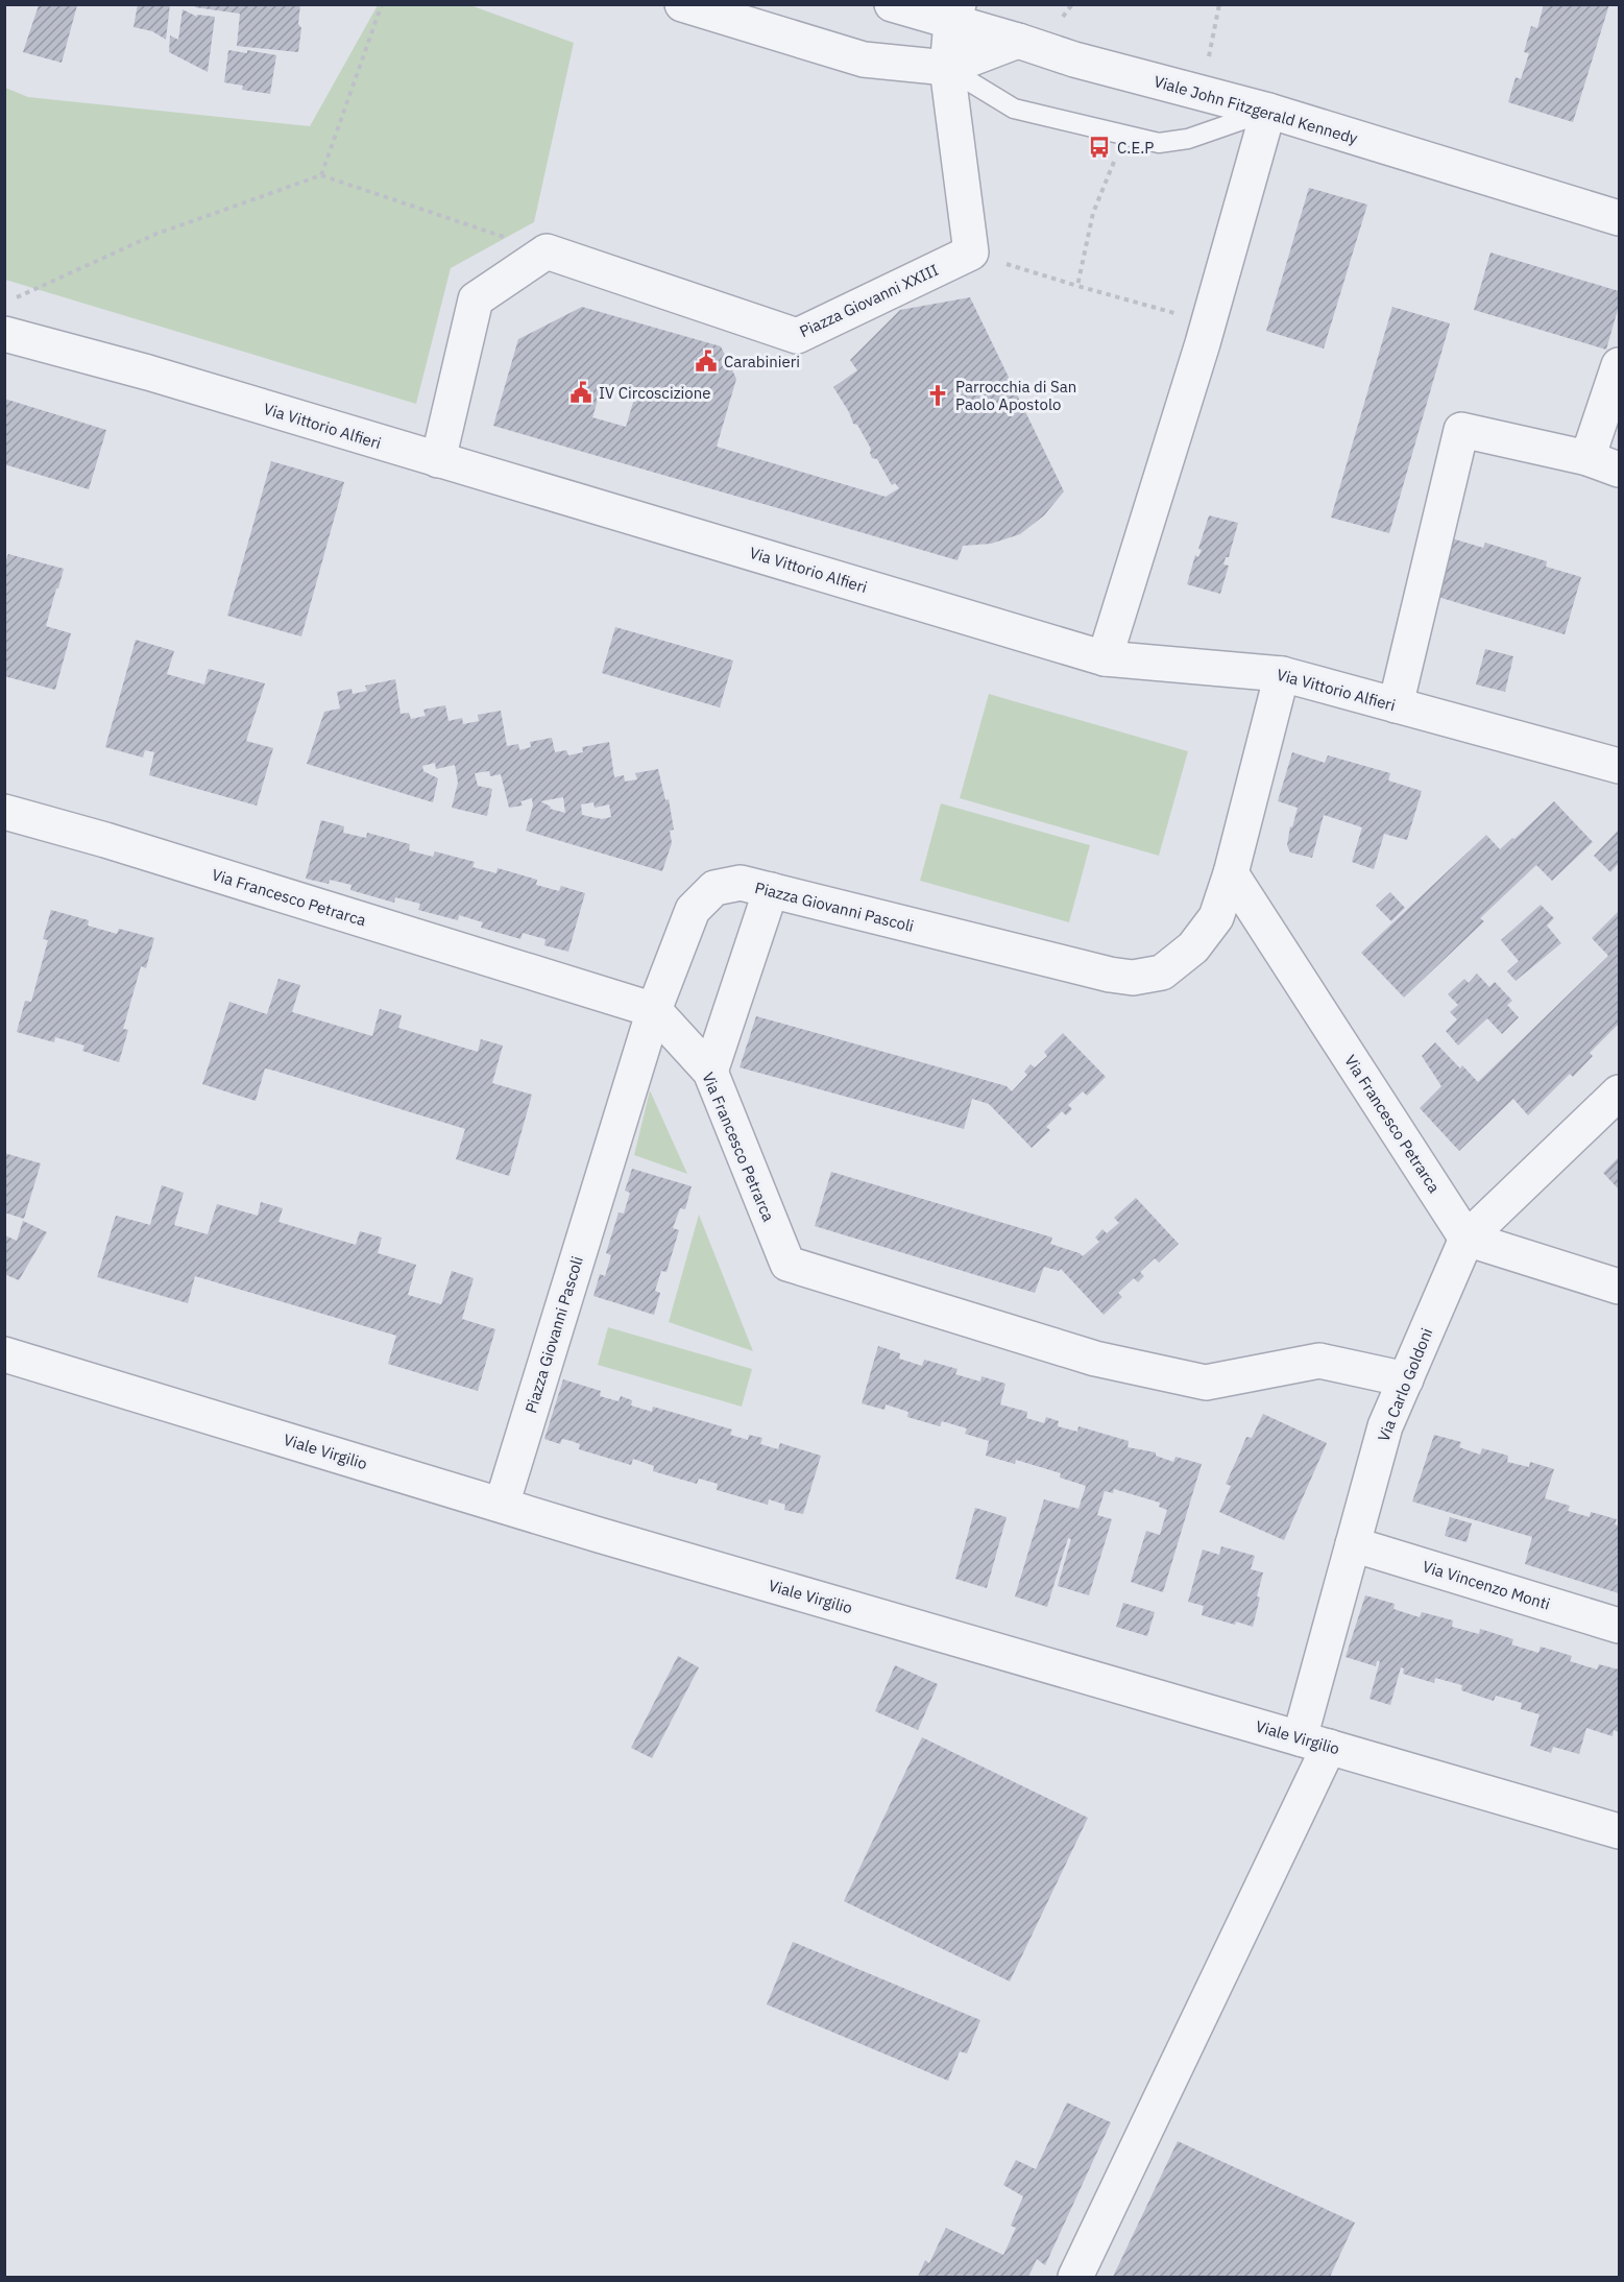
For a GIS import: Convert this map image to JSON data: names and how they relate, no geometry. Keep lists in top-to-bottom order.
{
  "streets": {
    "street": [
      "Viale John Fitzgerald Kennedy",
      "Piazza Giovanni XXIII",
      "Via Vittorio Alfieri",
      "Via Francesco Petrarca",
      "Piazza Giovanni Pascoli",
      "Via Carlo Goldoni",
      "Viale Virgilio",
      "Via Vincenzo Monti"
    ]
  },
  "crossings": [
    ["Via Vittorio Alfieri", "Piazza Giovanni Pascoli"],
    ["Via Francesco Petrarca", "Piazza Giovanni Pascoli"],
    ["Via Francesco Petrarca", "Via Carlo Goldoni"],
    ["Piazza Giovanni Pascoli", "Viale Virgilio"],
    ["Via Carlo Goldoni", "Viale Virgilio"],
    ["Via Carlo Goldoni", "Via Vincenzo Monti"]
  ],
  "places": {
    "bus stop": ["C.E.P"],
    "public building": ["Carabinieri", "IV Circoscizione"],
    "church": ["Parrocchia di San Paolo Apostolo"]
  }
}
